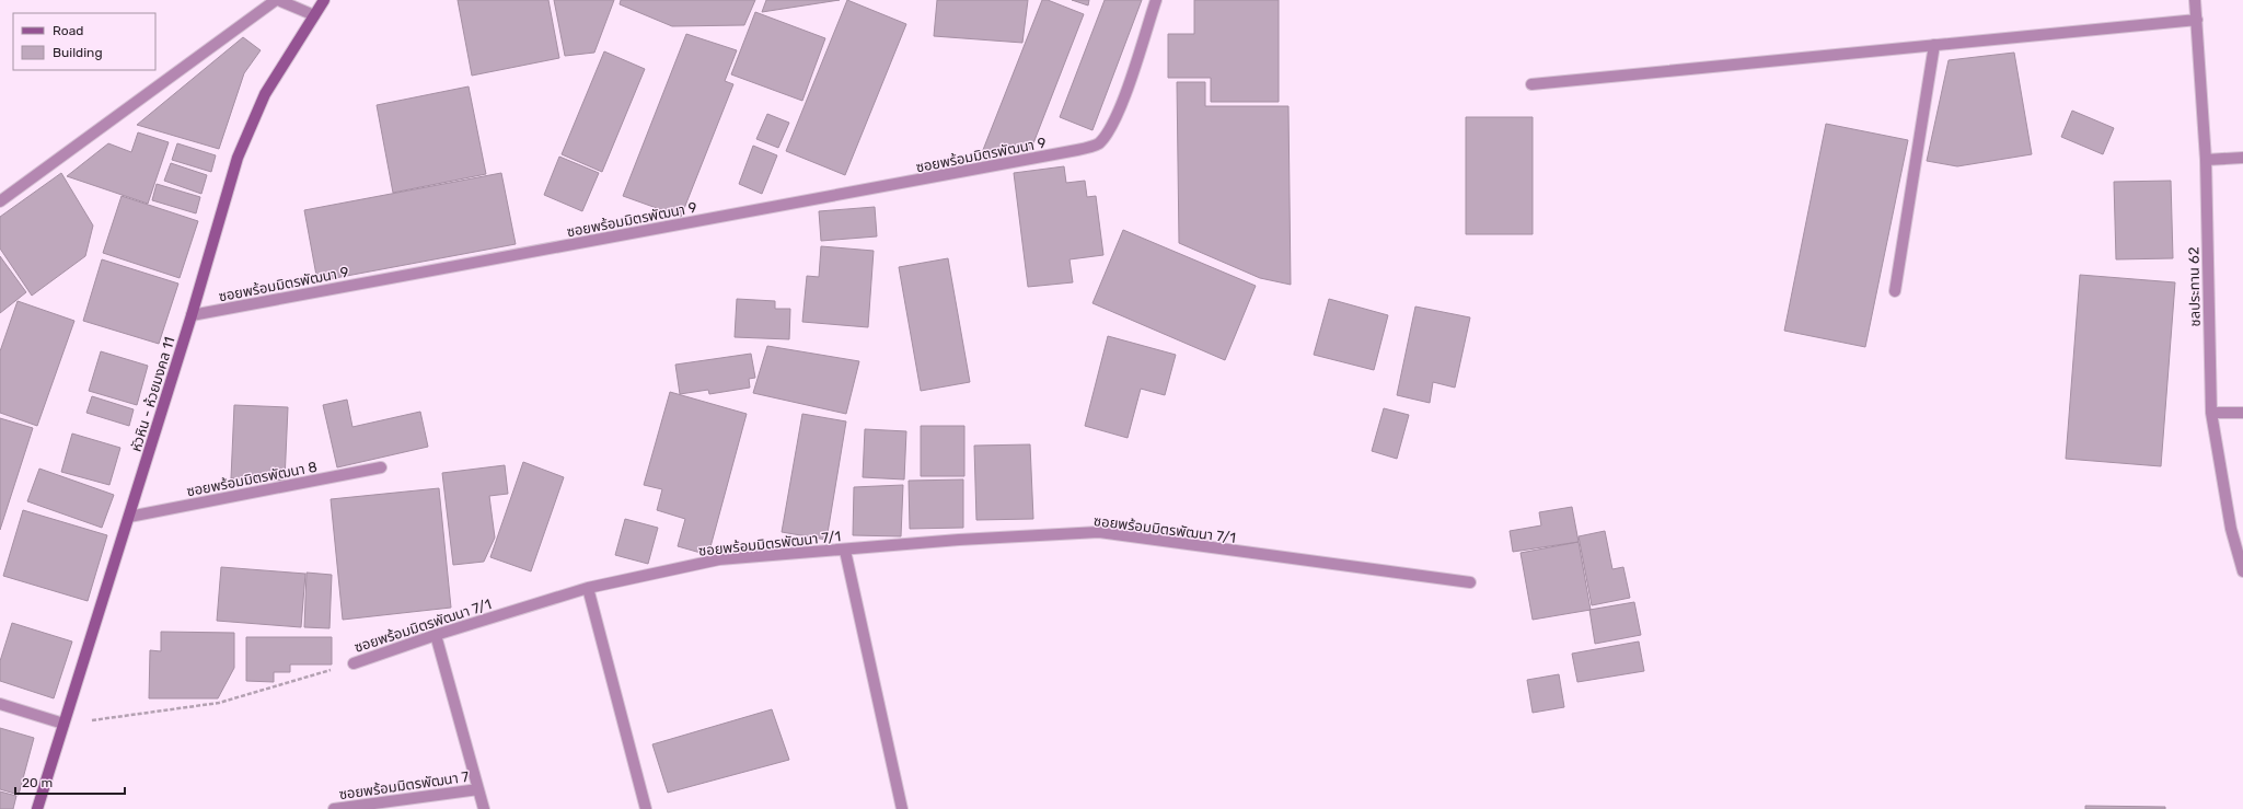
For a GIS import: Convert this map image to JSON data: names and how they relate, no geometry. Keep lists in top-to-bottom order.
{
  "streets": {
    "street": [
      "ซอยพร้อมมิตรพัฒนา 9",
      "ชลประทาน 62",
      "หัวหิน - ห้วยมงคล 11",
      "ซอยพร้อมมิตรพัฒนา 8",
      "ซอยพร้อมมิตรพัฒนา 7/1",
      "ซอยพร้อมมิตรพัฒนา 7"
    ]
  },
  "crossings": [
    ["ซอยพร้อมมิตรพัฒนา 9", "หัวหิน - ห้วยมงคล 11"],
    ["หัวหิน - ห้วยมงคล 11", "ซอยพร้อมมิตรพัฒนา 8"],
    ["หัวหิน - ห้วยมงคล 11", "ซอยพร้อมมิตรพัฒนา 7/1"]
  ],
  "legend": ["Road", "Building"],
  "scale_bar": "20 m"
}
